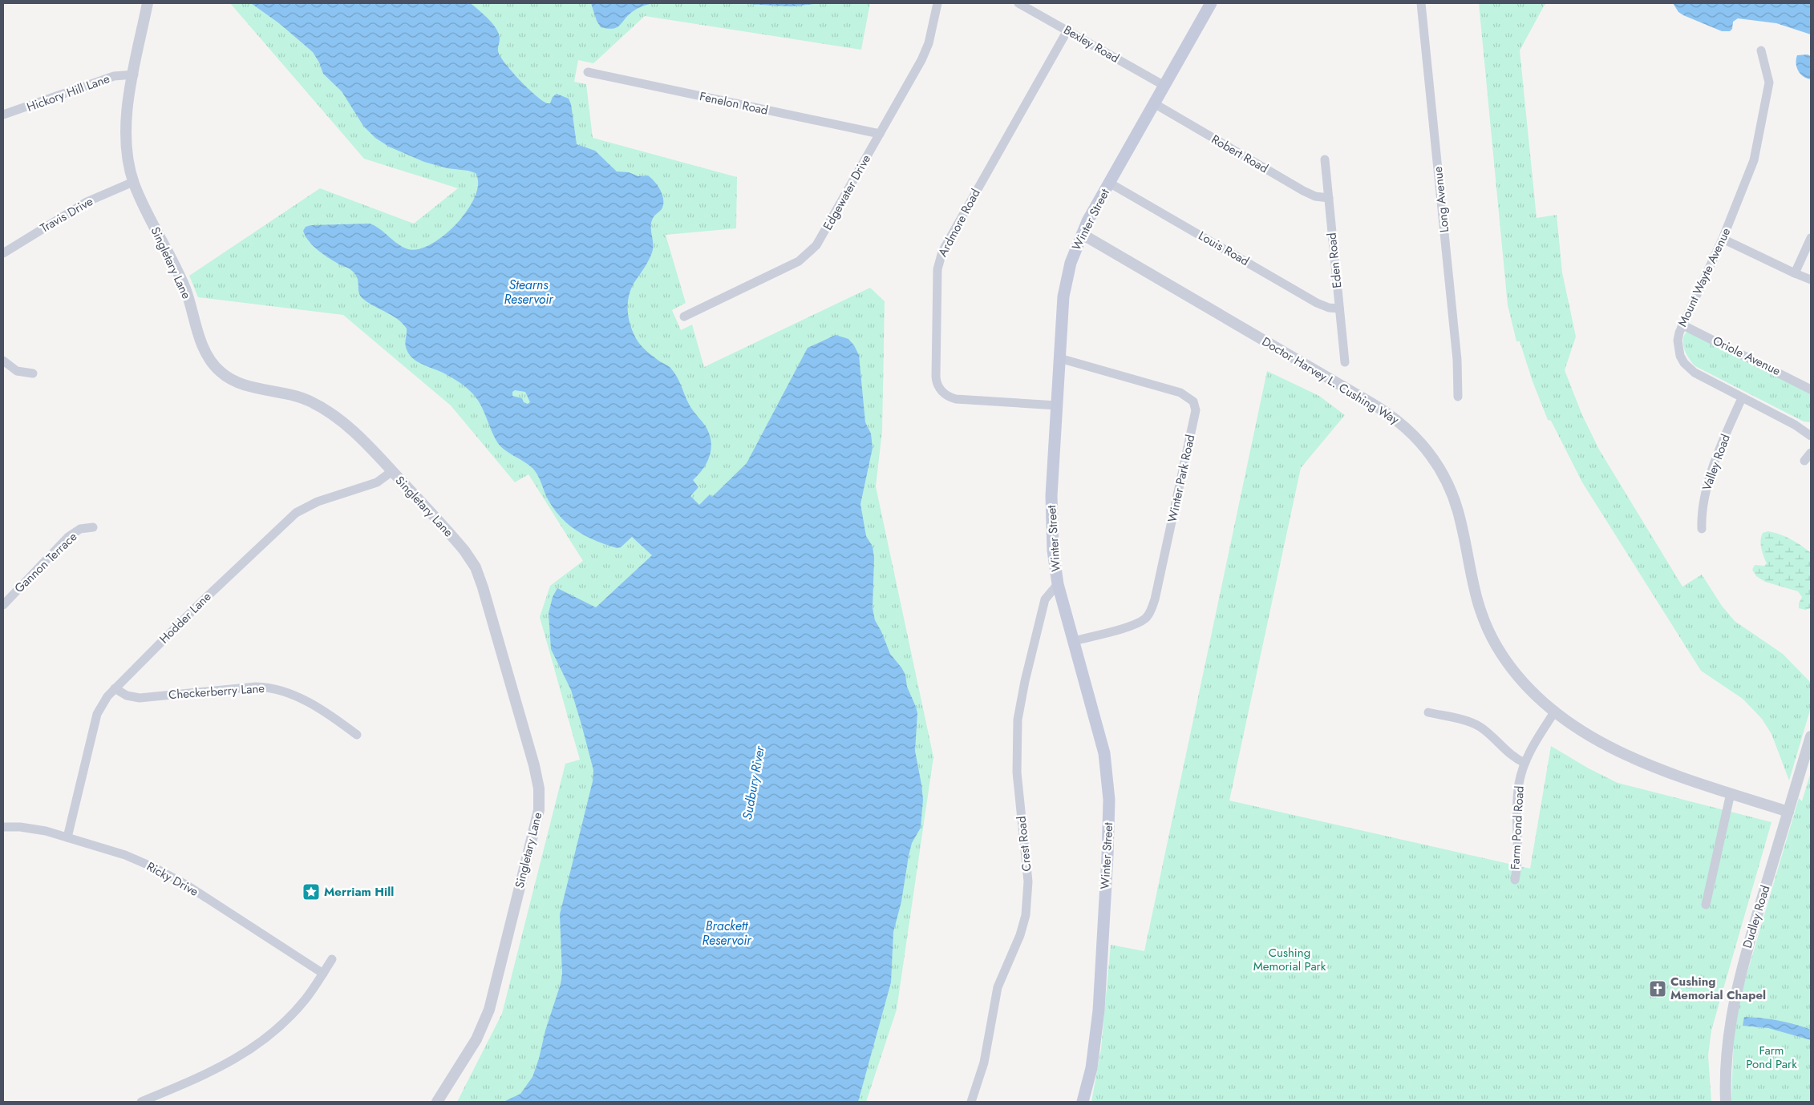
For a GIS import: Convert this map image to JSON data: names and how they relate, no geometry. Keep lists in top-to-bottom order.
{
  "streets": {
    "main road": ["Winter Street"],
    "street": [
      "Bexley Road",
      "Hickory Hill Lane",
      "Fenelon Road",
      "Robert Road",
      "Edgewater Drive",
      "Long Avenue",
      "Travis Drive",
      "Ardmore Road",
      "Louis Road",
      "Eden Road",
      "Singletary Lane",
      "Mount Wayte Avenue",
      "Oriole Avenue",
      "Doctor Harvey L. Cushing Way",
      "Valley Road",
      "Winter Park Road",
      "Gannon Terrace",
      "Hodder Lane",
      "Checkerberry Lane",
      "Farm Pond Road",
      "Crest Road",
      "Ricky Drive",
      "Dudley Road"
    ]
  },
  "crossings": [
    ["Bexley Road", "Winter Street"],
    ["Bexley Road", "Ardmore Road"],
    ["Hickory Hill Lane", "Singletary Lane"],
    ["Fenelon Road", "Edgewater Drive"],
    ["Robert Road", "Winter Street"],
    ["Robert Road", "Eden Road"],
    ["Travis Drive", "Singletary Lane"],
    ["Winter Street", "Ardmore Road"],
    ["Winter Street", "Louis Road"],
    ["Winter Street", "Doctor Harvey L. Cushing Way"],
    ["Winter Street", "Winter Park Road"],
    ["Winter Street", "Crest Road"],
    ["Louis Road", "Eden Road"],
    ["Singletary Lane", "Hodder Lane"],
    ["Mount Wayte Avenue", "Oriole Avenue"],
    ["Mount Wayte Avenue", "Valley Road"],
    ["Doctor Harvey L. Cushing Way", "Farm Pond Road"],
    ["Doctor Harvey L. Cushing Way", "Dudley Road"],
    ["Hodder Lane", "Checkerberry Lane"],
    ["Hodder Lane", "Ricky Drive"]
  ],
  "water": ["Stearns Reservoir", "Sudbury River", "Brackett Reservoir"],
  "parks": ["Cushing Memorial Park", "Farm Pond Park"],
  "places": {
    "place": ["Merriam Hill"],
    "church": ["Cushing Memorial Chapel"]
  }
}
